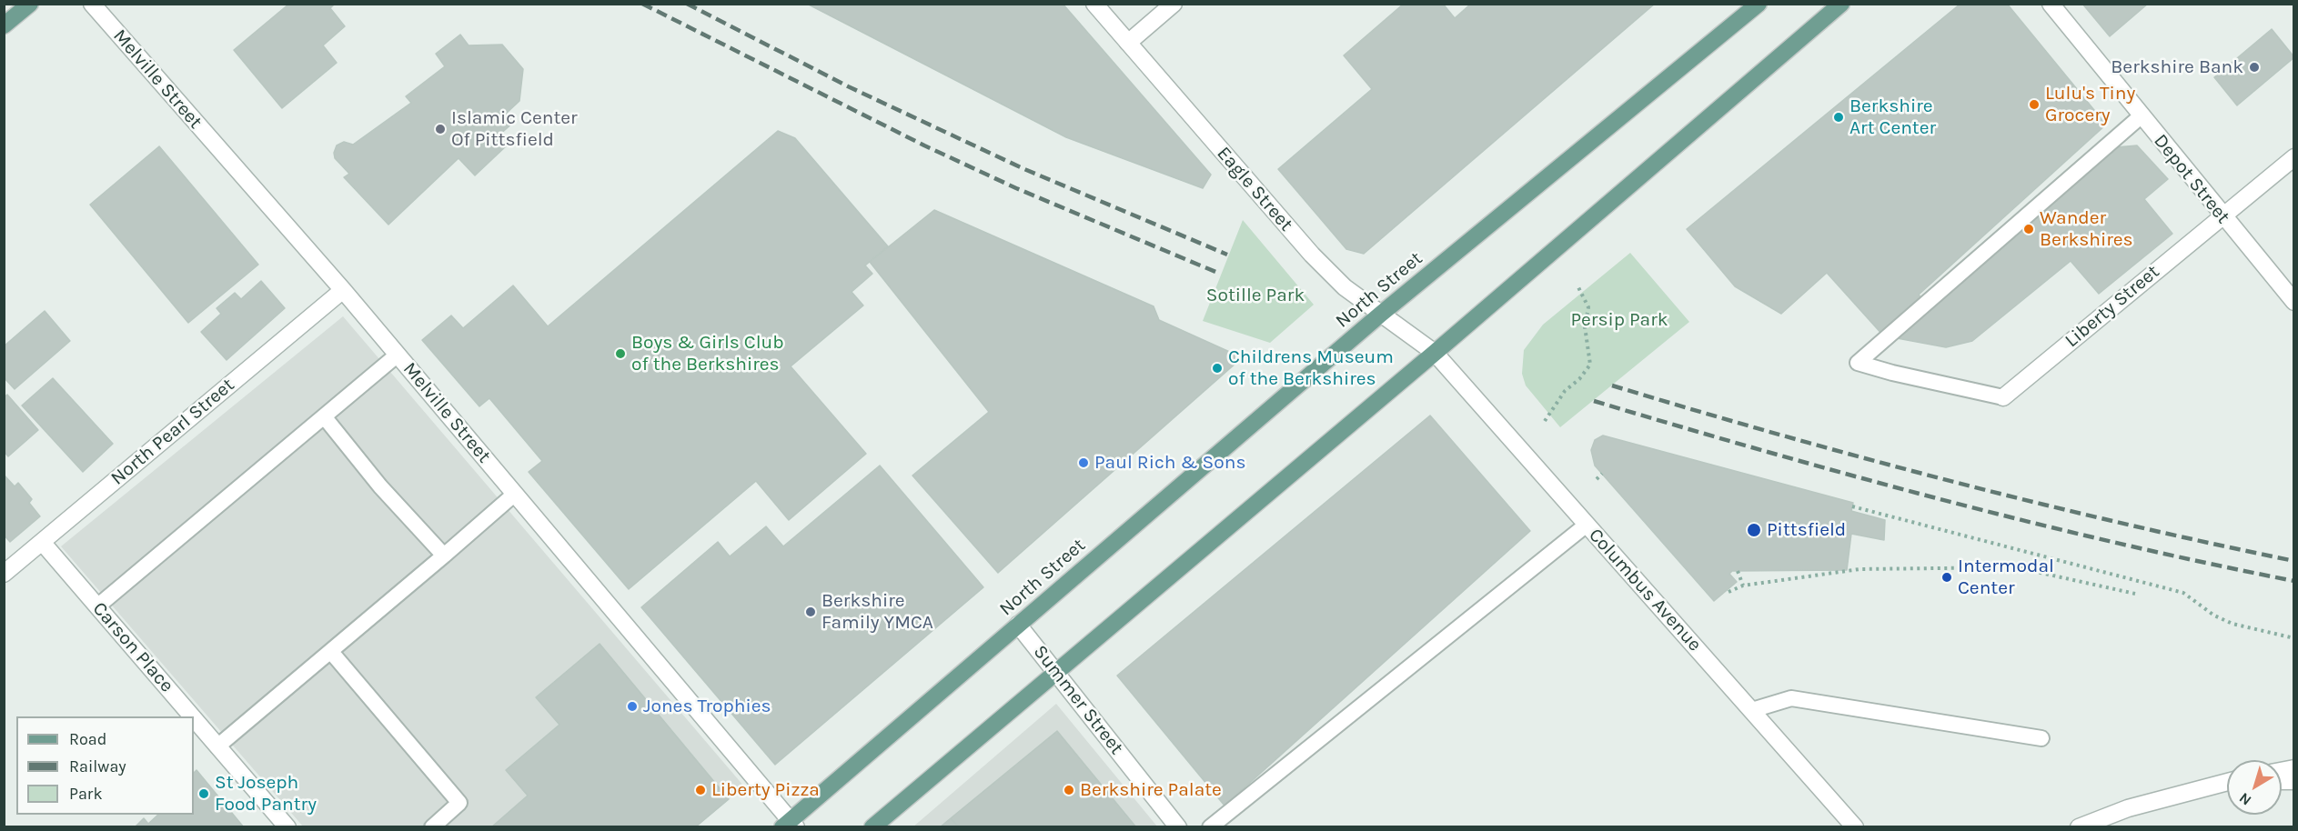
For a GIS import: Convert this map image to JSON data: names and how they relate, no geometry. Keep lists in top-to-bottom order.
{
  "streets": {
    "main road": ["North Street"],
    "street": [
      "Melville Street",
      "Depot Street",
      "Eagle Street",
      "Liberty Street",
      "North Pearl Street",
      "Columbus Avenue",
      "Carson Place",
      "Summer Street"
    ]
  },
  "crossings": [
    ["Melville Street", "North Street"],
    ["Melville Street", "North Pearl Street"],
    ["Depot Street", "Liberty Street"],
    ["Eagle Street", "North Street"],
    ["Eagle Street", "Columbus Avenue"],
    ["North Street", "Summer Street"],
    ["North Pearl Street", "Carson Place"]
  ],
  "parks": ["Sotille Park", "Persip Park"],
  "places": [
    "Berkshire Bank",
    "Lulu's Tiny Grocery",
    "Berkshire Art Center",
    "Islamic Center Of Pittsfield",
    "Wander Berkshires",
    "Boys & Girls Club of the Berkshires",
    "Childrens Museum of the Berkshires",
    "Paul Rich & Sons",
    "Pittsfield",
    "Intermodal Center",
    "Berkshire Family YMCA",
    "Jones Trophies",
    "Liberty Pizza",
    "Berkshire Palate",
    "St Joseph Food Pantry"
  ],
  "legend": ["Road", "Railway", "Park"],
  "north": "bottom left"
}
